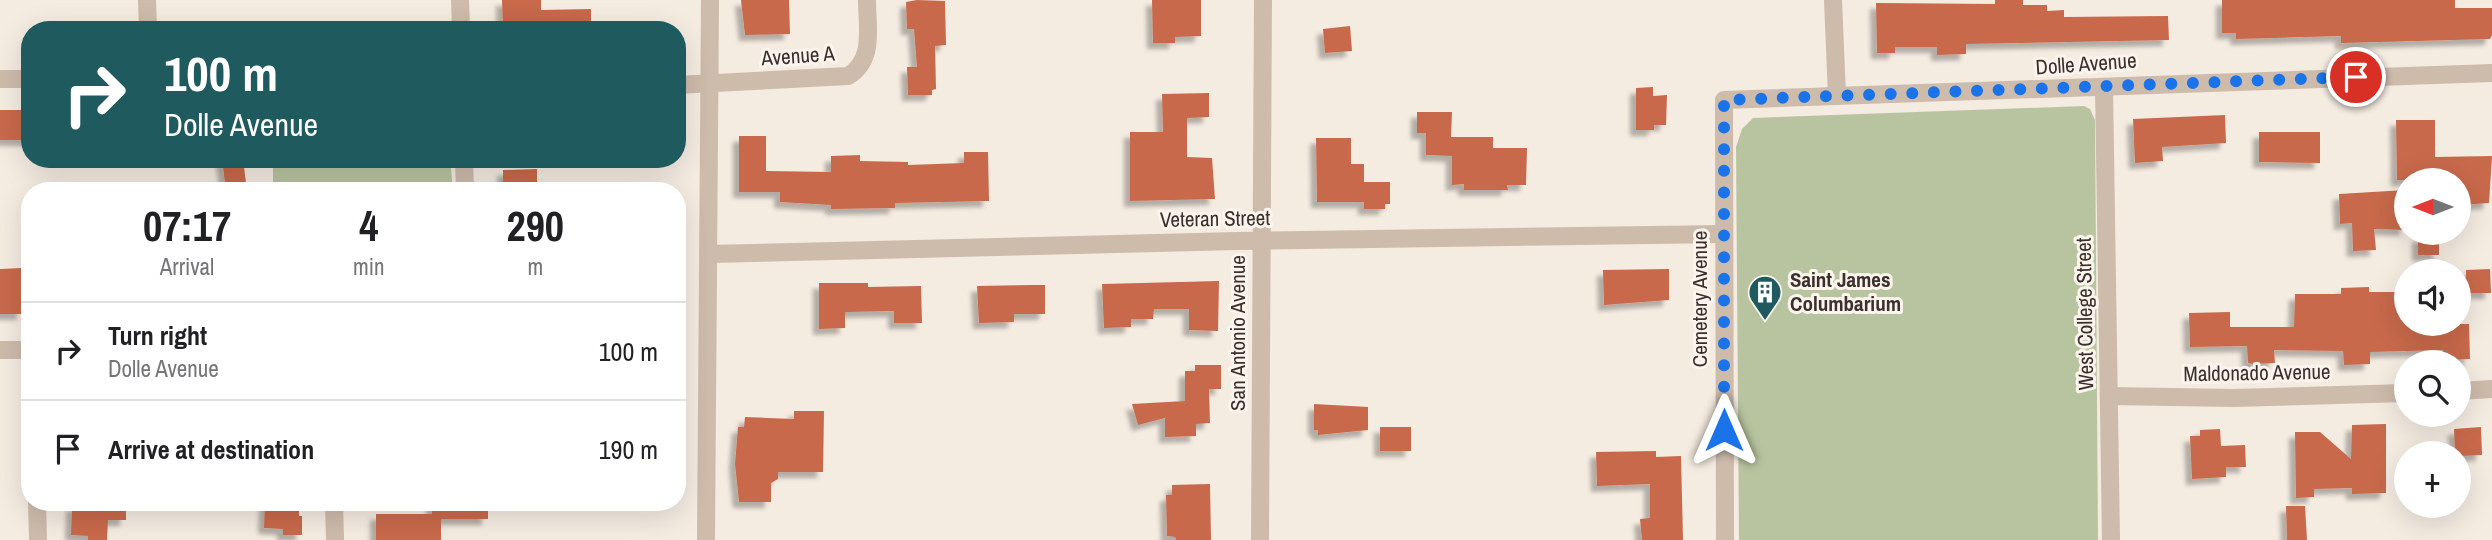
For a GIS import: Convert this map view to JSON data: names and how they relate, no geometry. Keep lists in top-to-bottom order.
{
  "streets": {
    "street": [
      "Avenue A",
      "Dolle Avenue",
      "Veteran Street",
      "Cemetery Avenue",
      "West College Street",
      "San Antonio Avenue",
      "Maldonado Avenue"
    ]
  },
  "crossings": [
    ["Dolle Avenue", "Cemetery Avenue"],
    ["Dolle Avenue", "West College Street"],
    ["Veteran Street", "Cemetery Avenue"],
    ["Veteran Street", "San Antonio Avenue"],
    ["West College Street", "Maldonado Avenue"]
  ],
  "places": {
    "building": ["Saint James Columbarium"]
  },
  "north": "left",
  "page": {
    "turn": ["100 m", "Dolle Avenue"],
    "map_buttons": "+",
    "eta": [
      "07:17",
      "Arrival",
      "4",
      "min",
      "290",
      "m"
    ],
    "list": [
      {
        "name": "Turn right",
        "note": "Dolle Avenue",
        "value": "100 m"
      },
      {
        "name": "Arrive at destination",
        "value": "190 m"
      }
    ]
  }
}
